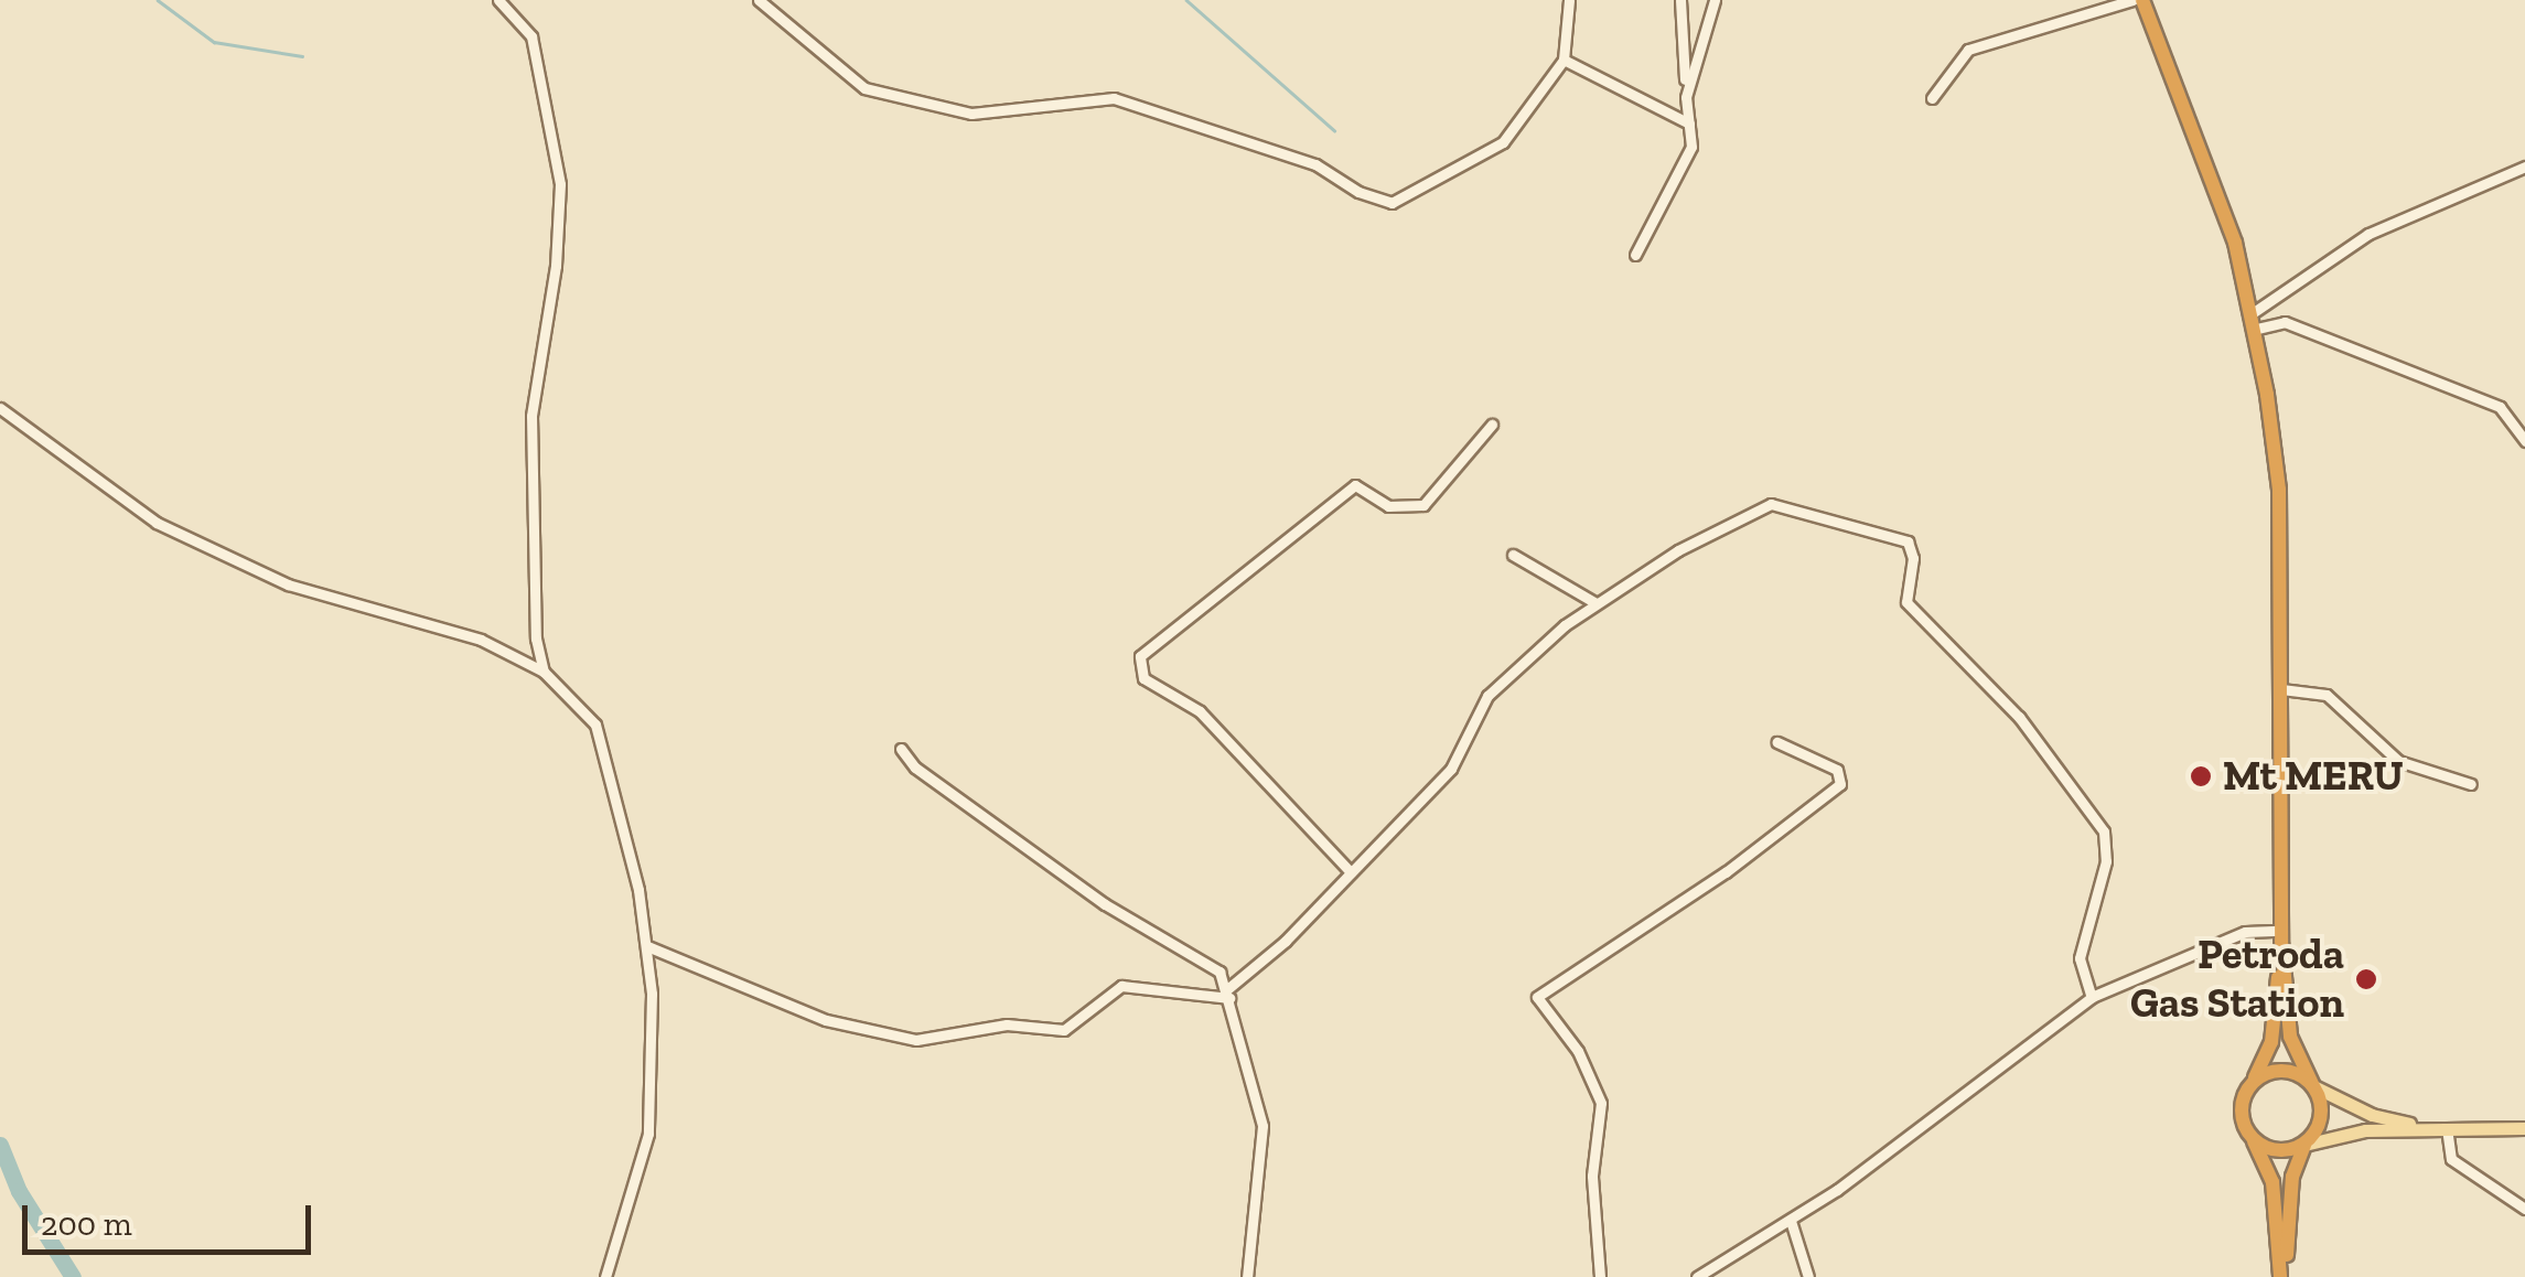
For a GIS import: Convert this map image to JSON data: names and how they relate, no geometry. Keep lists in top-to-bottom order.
{
  "places": ["Mt MERU", "Petroda Gas Station"],
  "scale_bar": "200 m"
}
